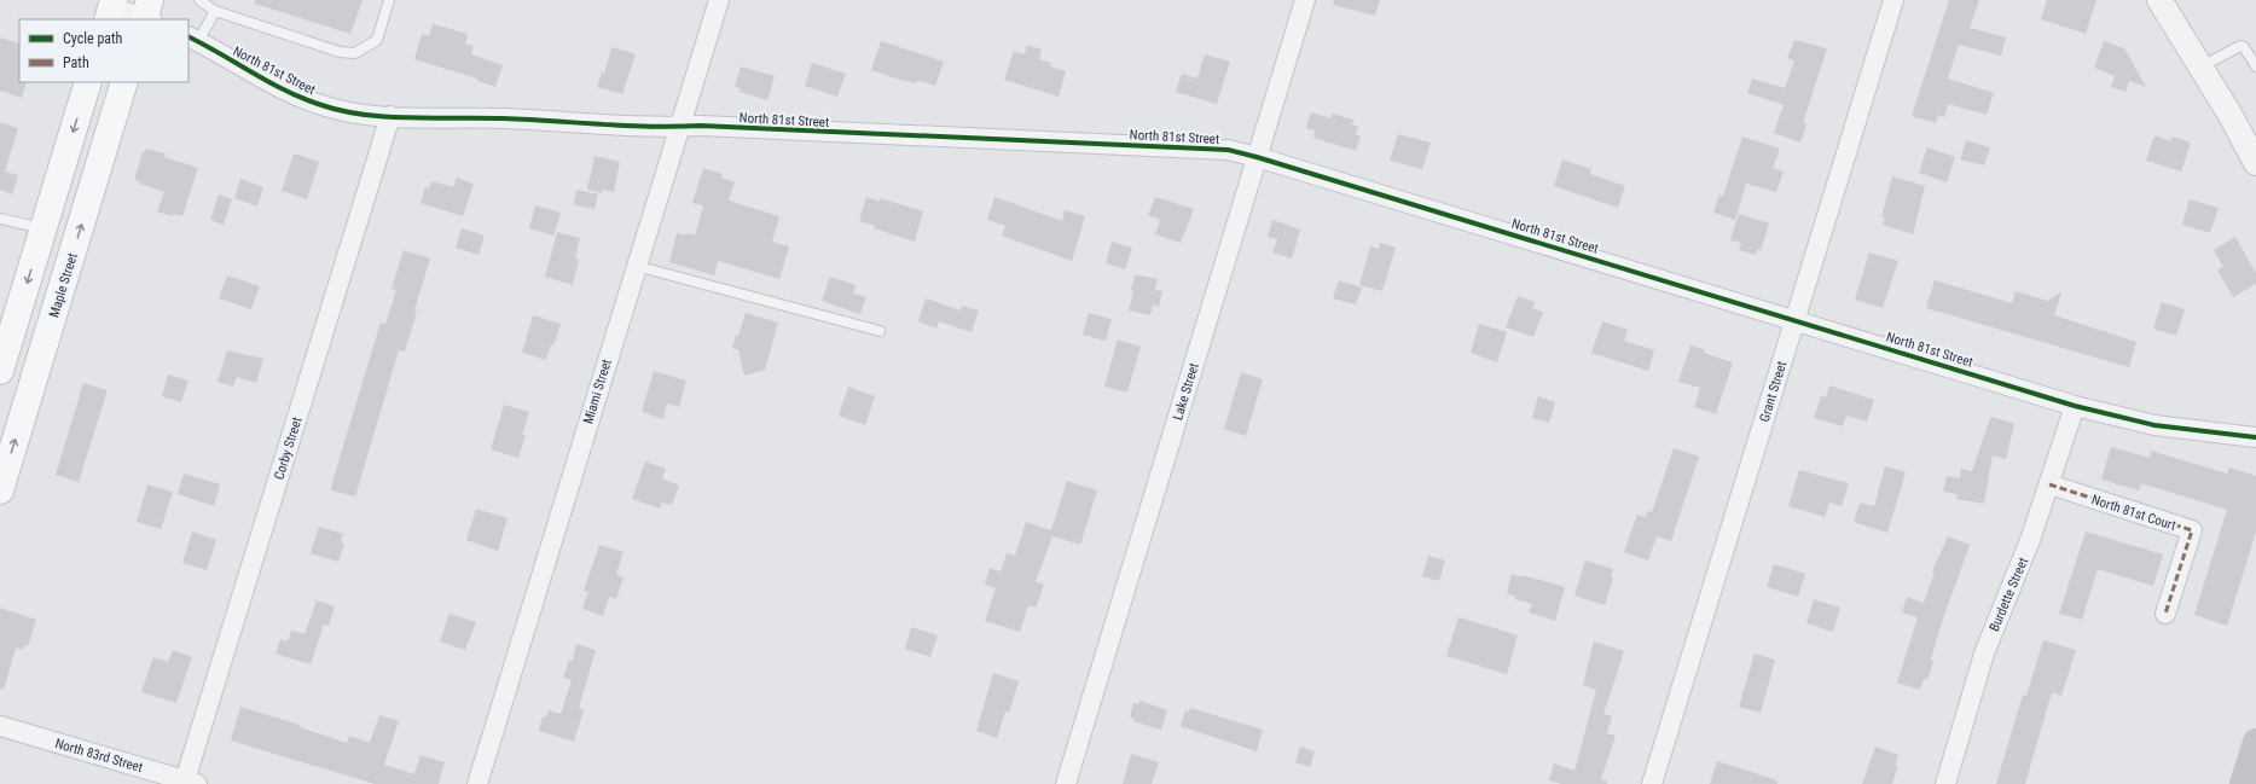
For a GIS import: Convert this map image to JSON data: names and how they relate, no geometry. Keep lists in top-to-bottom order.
{
  "streets": {
    "main road": ["Maple Street"],
    "street": [
      "North 81st Street",
      "Miami Street",
      "Lake Street",
      "Grant Street",
      "Corby Street",
      "North 81st Court",
      "Burdette Street",
      "North 83rd Street"
    ]
  },
  "crossings": [
    ["North 81st Street", "Miami Street"],
    ["North 81st Street", "Lake Street"],
    ["North 81st Street", "Grant Street"],
    ["North 81st Street", "Corby Street"],
    ["North 81st Street", "Burdette Street"],
    ["Corby Street", "North 83rd Street"],
    ["North 81st Court", "Burdette Street"]
  ],
  "legend": ["Cycle path", "Path"]
}
